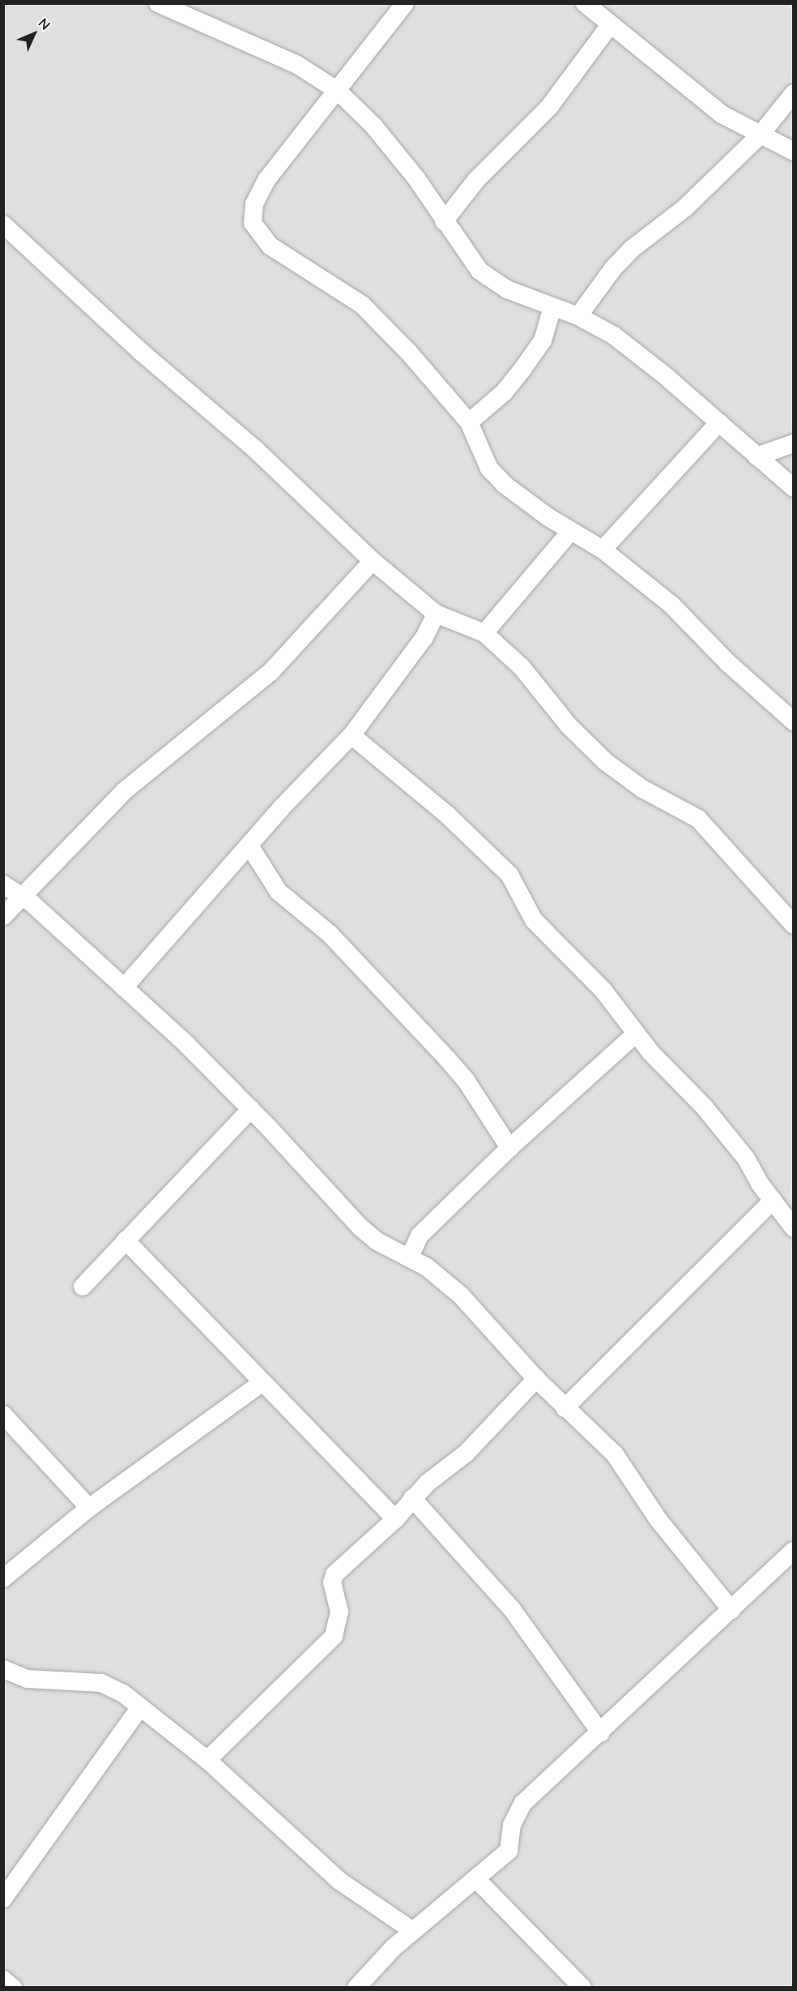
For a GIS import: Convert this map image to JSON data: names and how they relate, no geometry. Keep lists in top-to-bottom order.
{
  "north": "top right"
}
